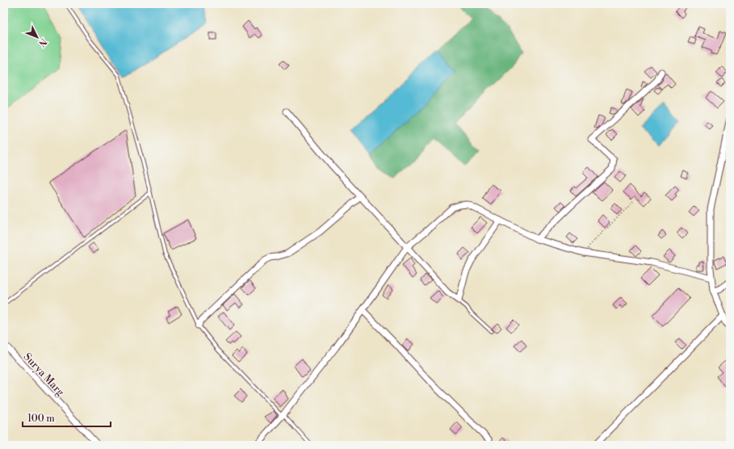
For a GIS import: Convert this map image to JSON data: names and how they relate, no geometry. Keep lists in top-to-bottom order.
{
  "streets": {
    "street": ["Surya Marg"]
  },
  "scale_bar": "100 m",
  "north": "bottom right"
}
